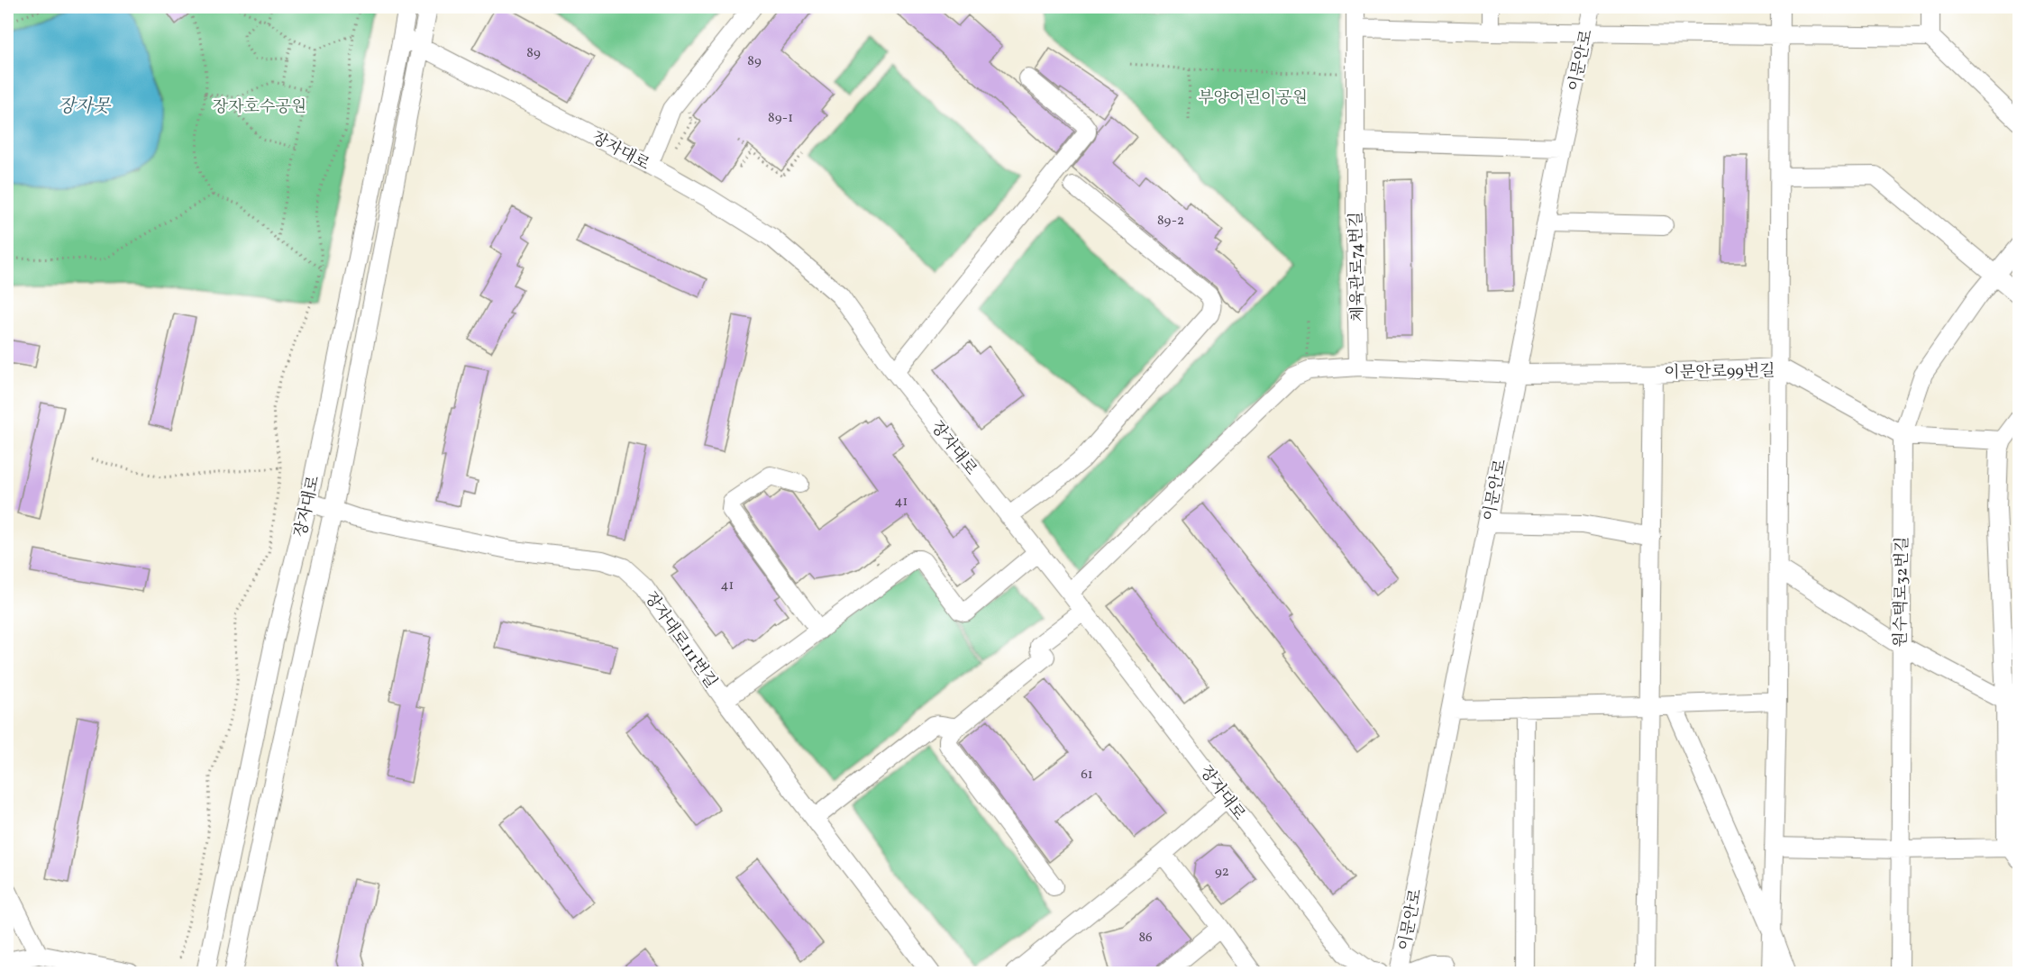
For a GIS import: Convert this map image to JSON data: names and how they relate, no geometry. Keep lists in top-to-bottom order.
{
  "streets": {
    "street": [
      "이문안로",
      "장자대로",
      "체육관로74번길",
      "이문안로99번길",
      "원수택로32번길",
      "장자대로111번길"
    ]
  },
  "crossings": [
    ["이문안로", "이문안로99번길"],
    ["장자대로", "장자대로111번길"],
    ["이문안로99번길", "원수택로32번길"]
  ],
  "water": ["장자못"],
  "parks": ["부양어린이공원", "장자호수공원"],
  "house_numbers": [
    "89",
    "89",
    "89-1",
    "89-2",
    "41",
    "41",
    "61",
    "92",
    "86"
  ]
}
